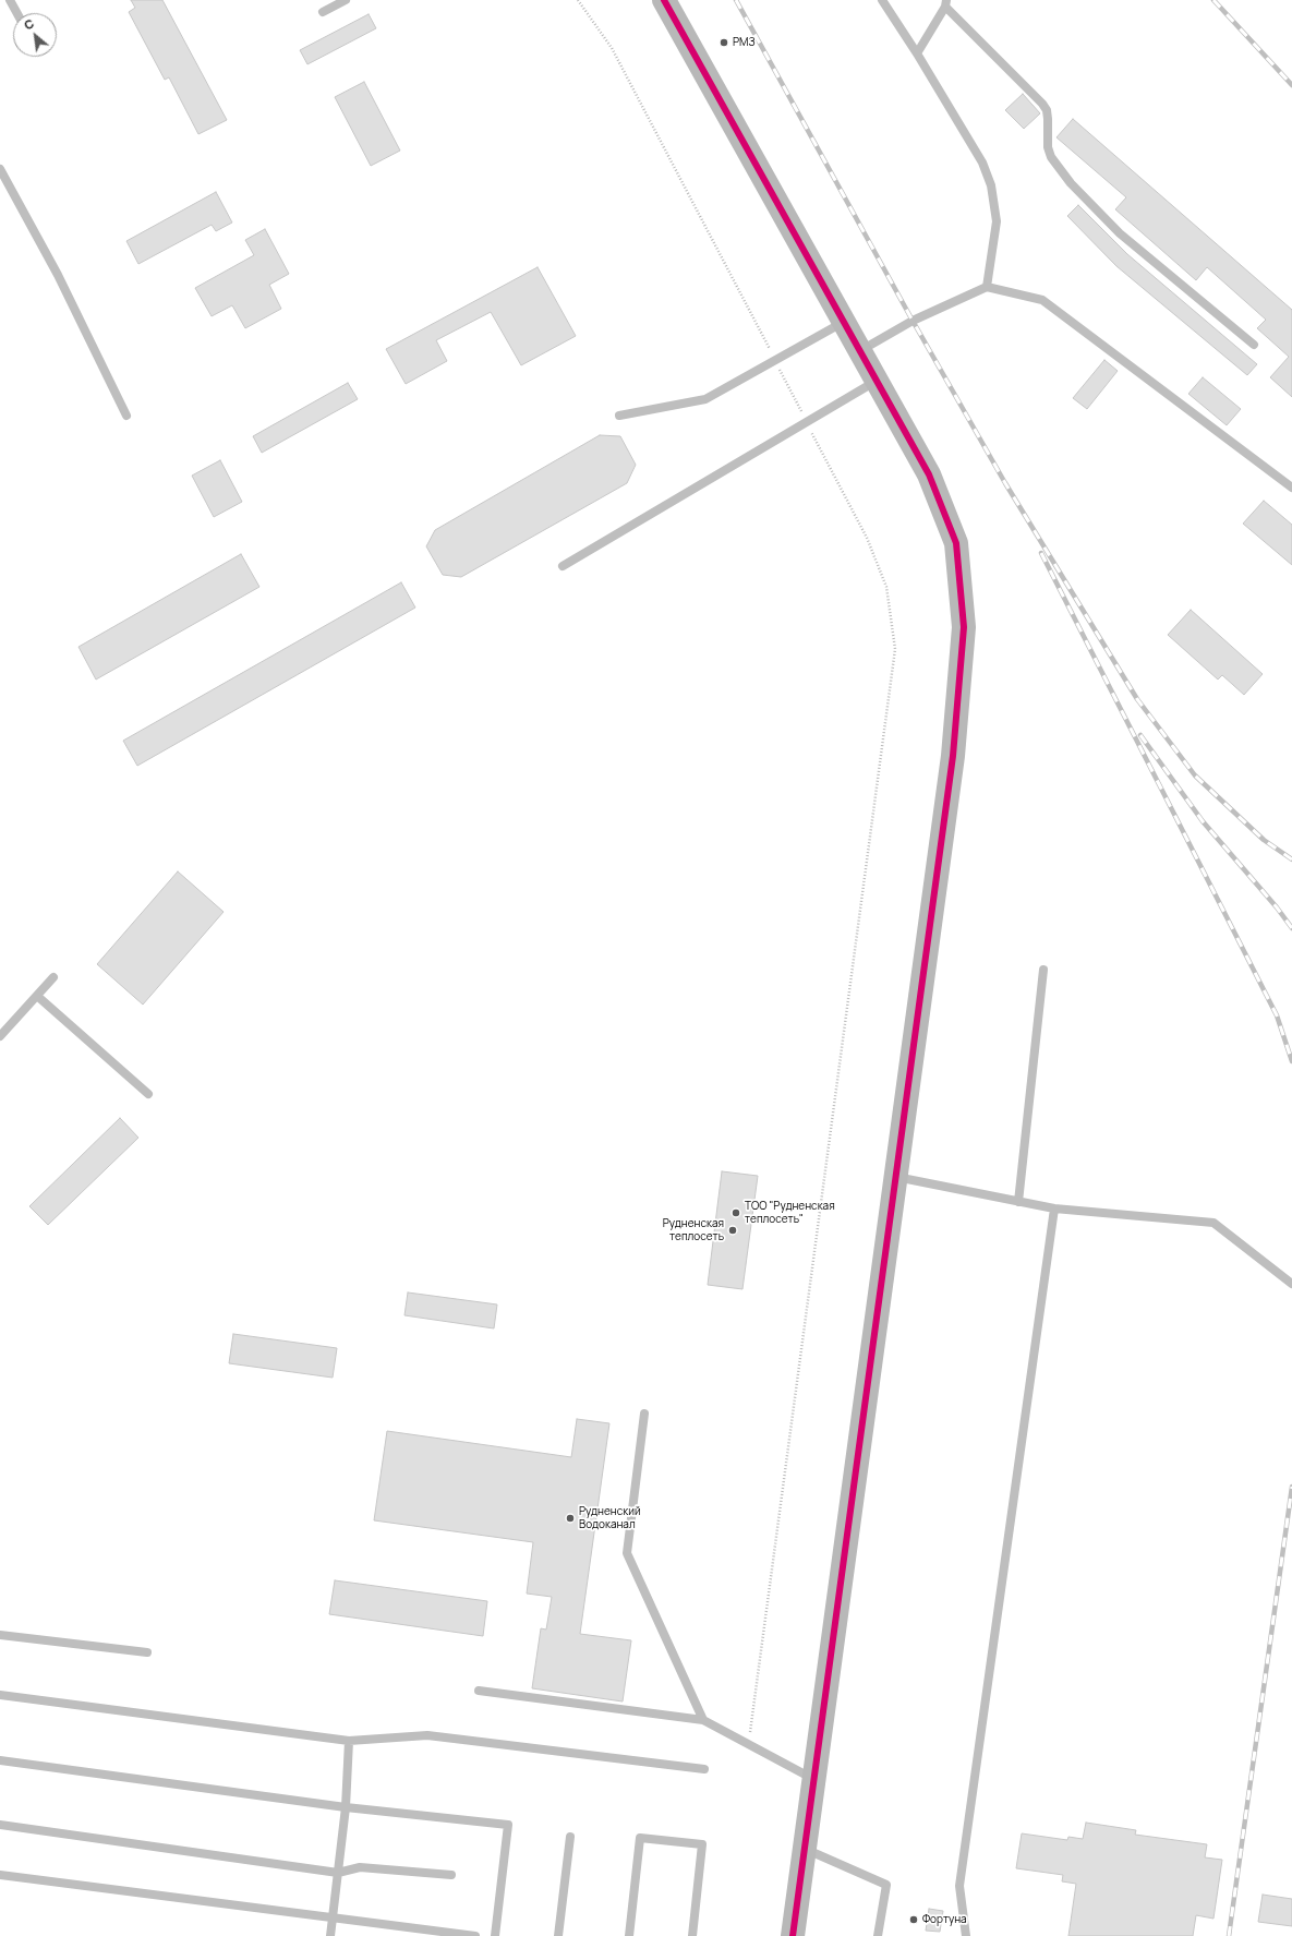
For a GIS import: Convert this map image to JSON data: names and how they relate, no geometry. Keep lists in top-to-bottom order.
{
  "places": [
    "РМЗ",
    "ТОО \"Рудненская теплосеть\"",
    "Рудненская теплосеть",
    "Рудненский Водоканал",
    "Фортуна"
  ],
  "north": "top left"
}
